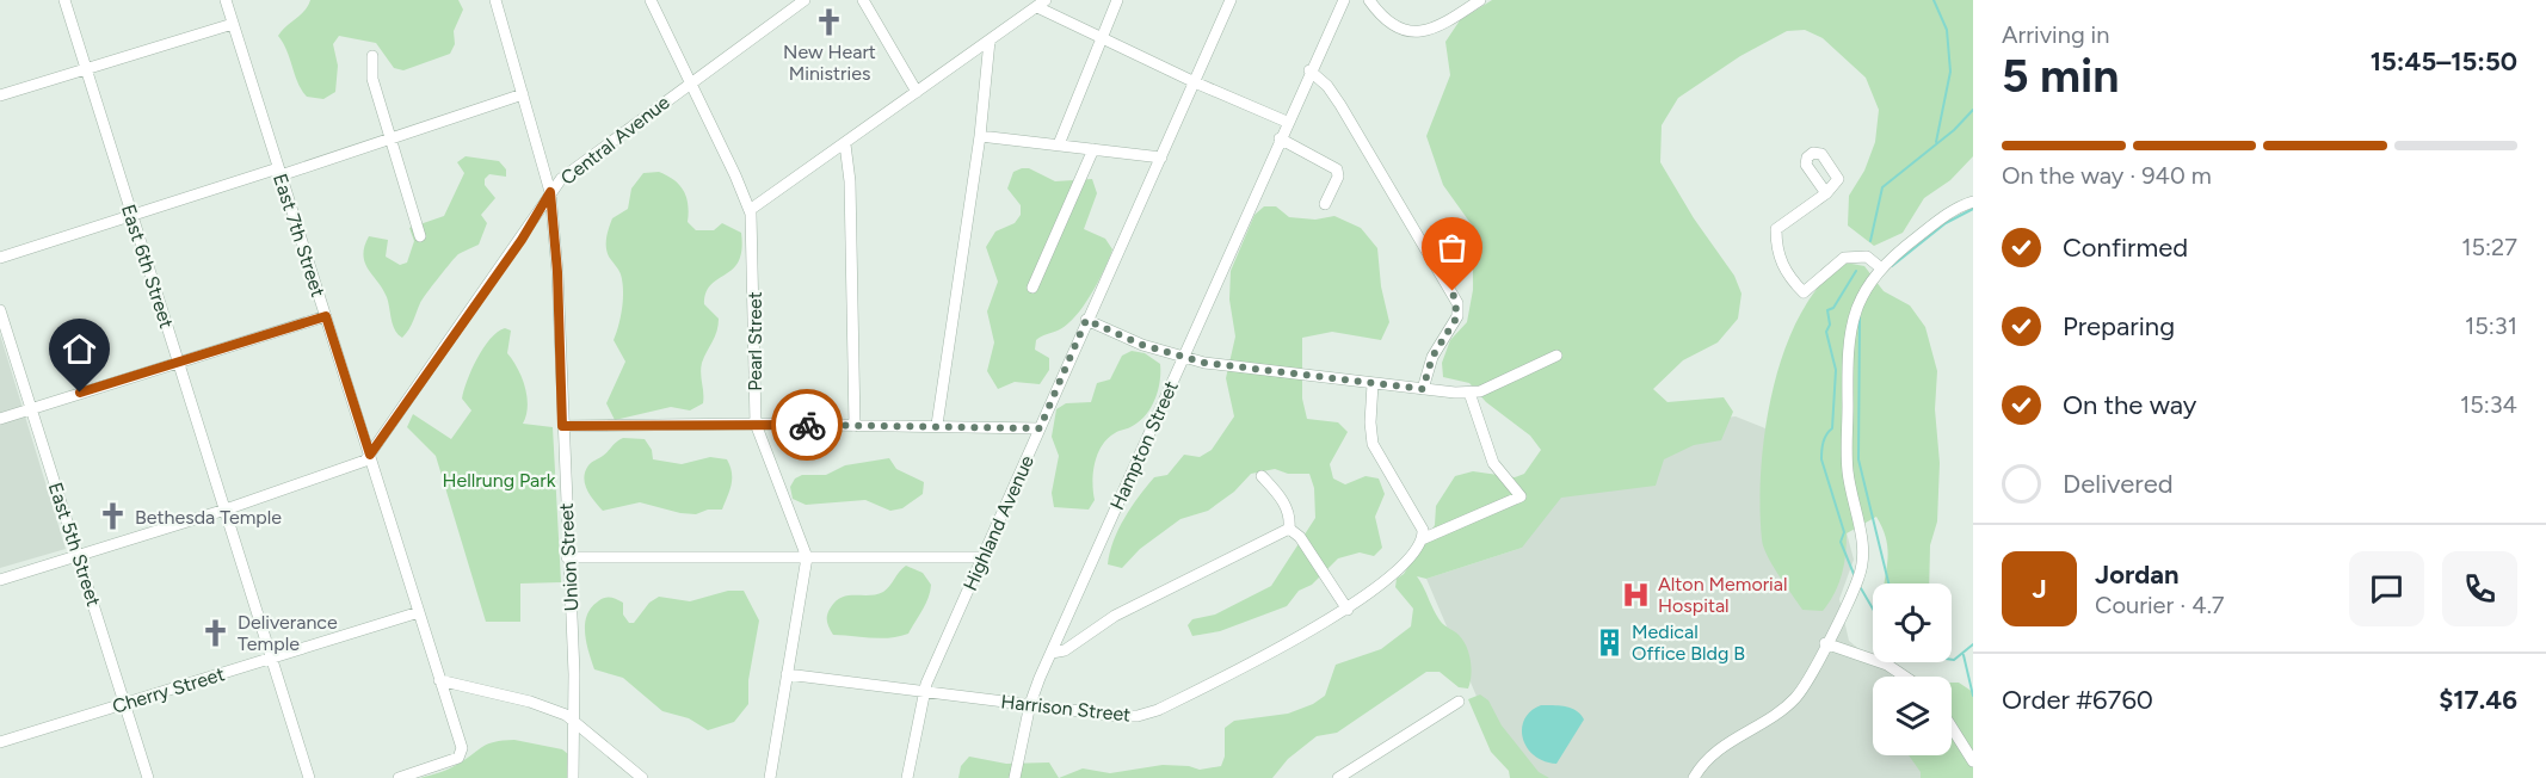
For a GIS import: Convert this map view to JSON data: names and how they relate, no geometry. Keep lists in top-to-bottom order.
{
  "streets": {
    "street": [
      "Central Avenue",
      "East 7th Street",
      "East 6th Street",
      "Pearl Street",
      "Hampton Street",
      "Highland Avenue",
      "East 5th Street",
      "Union Street",
      "Cherry Street",
      "Harrison Street"
    ]
  },
  "crossings": [
    ["Central Avenue", "East 7th Street"],
    ["Central Avenue", "East 6th Street"],
    ["Central Avenue", "Pearl Street"],
    ["Central Avenue", "East 5th Street"],
    ["Central Avenue", "Union Street"],
    ["East 7th Street", "Cherry Street"],
    ["East 6th Street", "Cherry Street"],
    ["Hampton Street", "Harrison Street"],
    ["Highland Avenue", "Harrison Street"],
    ["East 5th Street", "Cherry Street"]
  ],
  "parks": ["Hellrung Park"],
  "places": {
    "church": ["New Heart Ministries", "Bethesda Temple", "Deliverance Temple"],
    "hospital": ["Alton Memorial Hospital"],
    "building": ["Medical Office Bldg B"]
  },
  "page": {
    "heading": ["5 min", "Arriving in", "15:45–15:50"],
    "panel": [
      "Jordan",
      "Courier · 4.7",
      "Order #6760",
      "$17.46"
    ],
    "bar": "On the way · 940 m",
    "list": [
      ["Confirmed", "15:27"],
      ["Preparing", "15:31"],
      ["On the way", "15:34"],
      "Delivered"
    ],
    "round": "J"
  }
}
